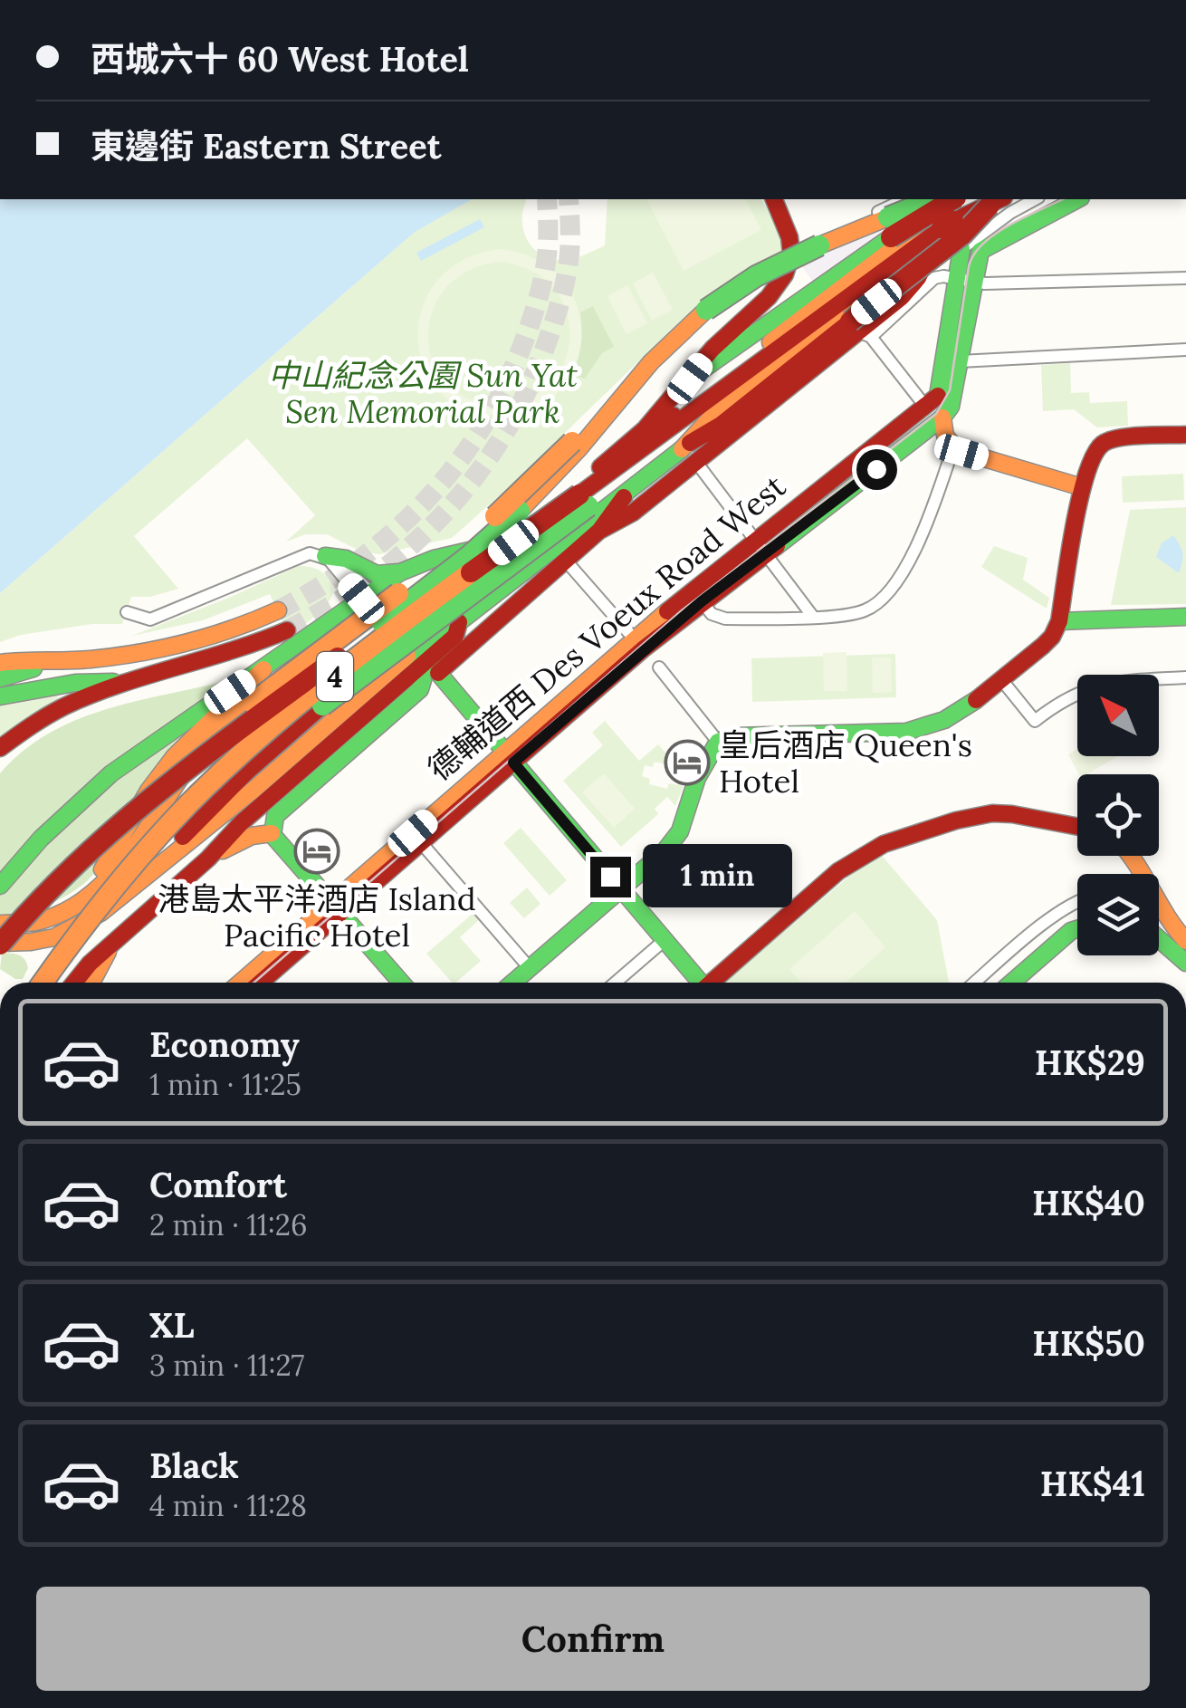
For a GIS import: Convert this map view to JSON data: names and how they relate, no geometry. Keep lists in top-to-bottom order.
{
  "streets": {
    "main road": ["德輔道西 Des Voeux Road West", "4"]
  },
  "parks": ["中山紀念公園 Sun Yat Sen Memorial Park"],
  "places": {
    "hotel": ["皇后酒店 Queen's Hotel", "港島太平洋酒店 Island Pacific Hotel"]
  },
  "north": "top left",
  "page": {
    "banner": ["西城六十 60 West Hotel", "東邊街 Eastern Street"],
    "bubble": "1 min",
    "list": [
      {
        "name": "Economy",
        "note": "1 min · 11:25",
        "value": "HK$29"
      },
      {
        "name": "Comfort",
        "note": "2 min · 11:26",
        "value": "HK$40"
      },
      {
        "name": "XL",
        "note": "3 min · 11:27",
        "value": "HK$50"
      },
      {
        "name": "Black",
        "note": "4 min · 11:28",
        "value": "HK$41"
      }
    ],
    "buttons": "Confirm"
  }
}
